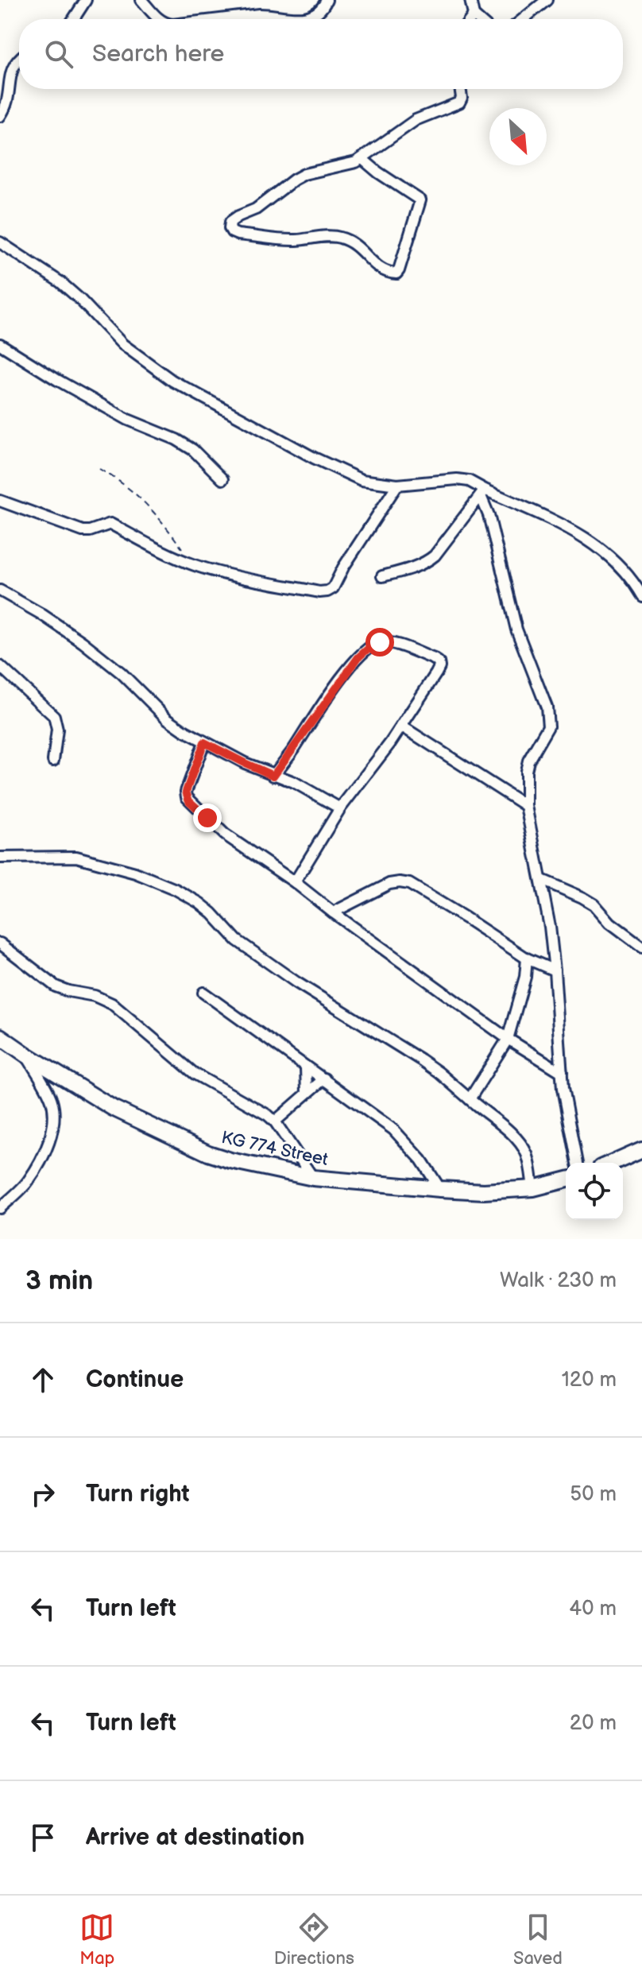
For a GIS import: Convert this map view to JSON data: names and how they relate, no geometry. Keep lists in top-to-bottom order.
{
  "streets": {
    "street": ["KG 774 Street"]
  },
  "north": "bottom right",
  "page": {
    "search": "Search here",
    "heading": ["3 min", "Walk · 230 m"],
    "list": [
      ["Continue", "120 m"],
      ["Turn right", "50 m"],
      ["Turn left", "40 m"],
      ["Turn left", "20 m"],
      "Arrive at destination"
    ],
    "nav": ["Map", "Directions", "Saved"]
  }
}
